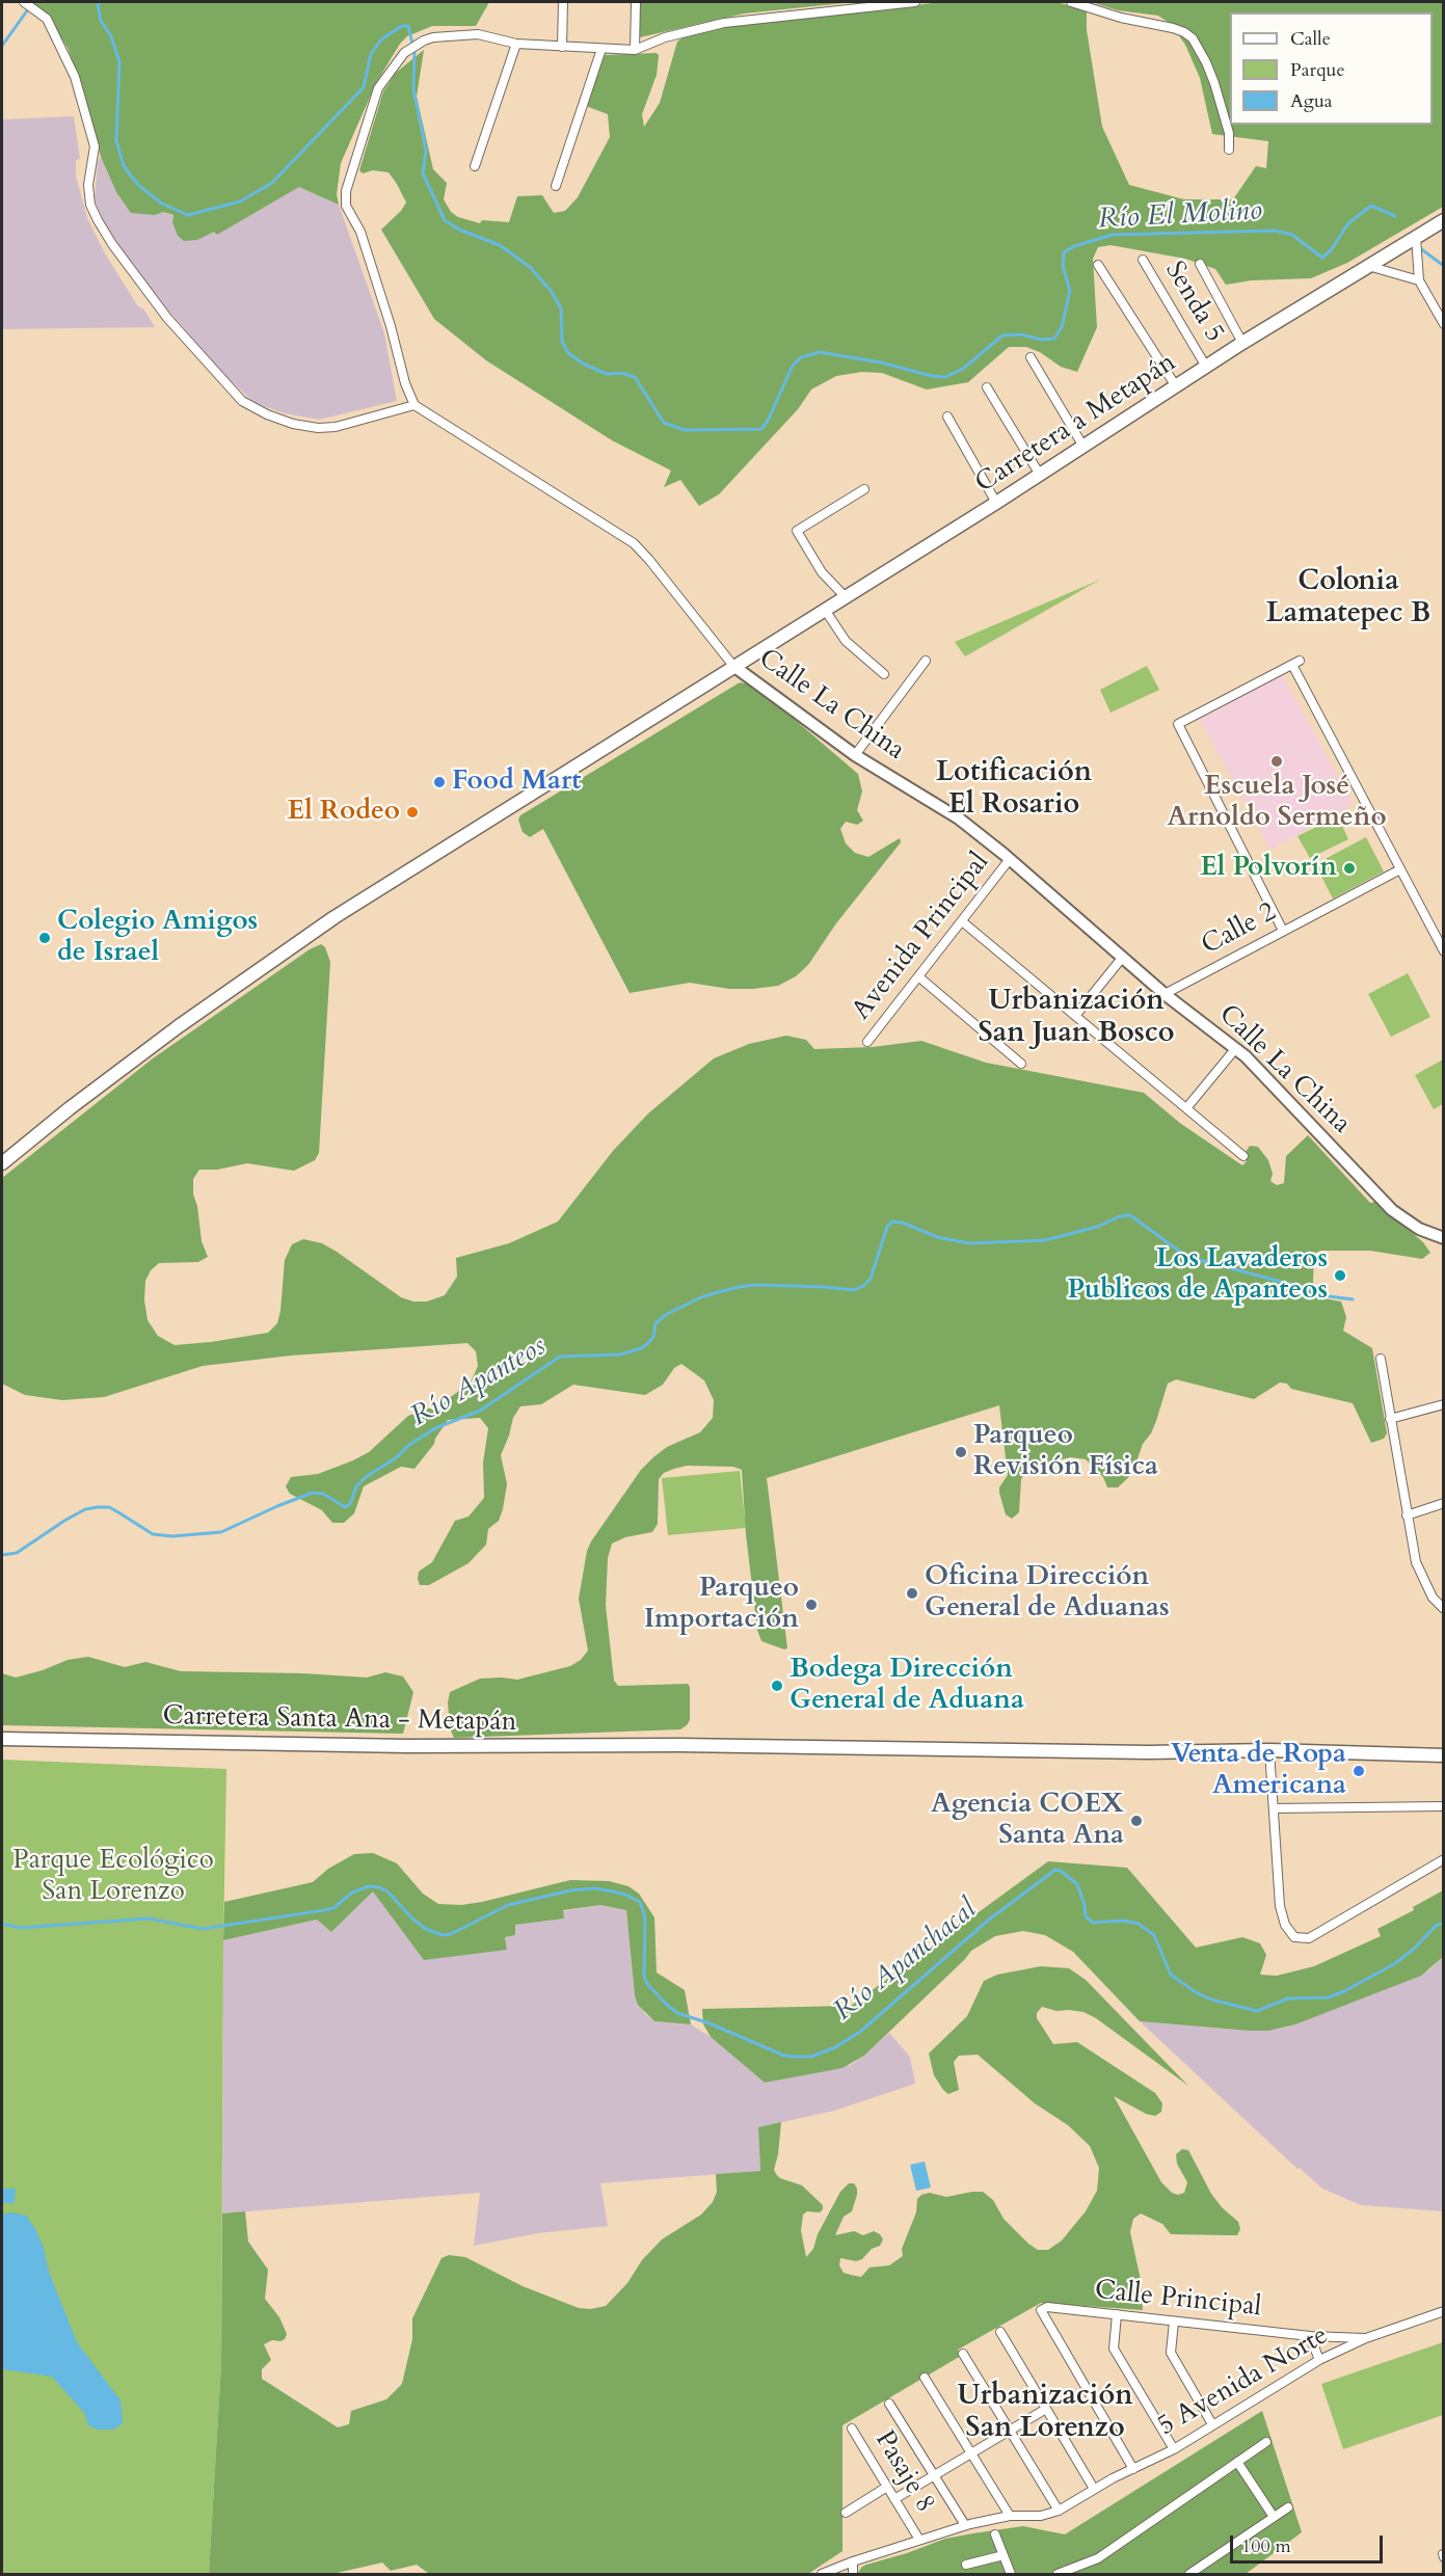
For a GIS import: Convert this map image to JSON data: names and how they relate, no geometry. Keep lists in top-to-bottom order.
{
  "streets": {
    "main road": ["Carretera a Metapán", "Calle La China", "Carretera Santa Ana - Metapán"],
    "street": [
      "Senda 5",
      "Calle 2",
      "Avenida Principal",
      "Calle Principal",
      "5 Avenida Norte",
      "Pasaje 8"
    ]
  },
  "crossings": [
    ["Senda 5", "Carretera a Metapán"],
    ["Carretera a Metapán", "Calle La China"],
    ["Calle La China", "Calle 2"],
    ["Calle La China", "Avenida Principal"],
    ["Calle Principal", "5 Avenida Norte"],
    ["5 Avenida Norte", "Pasaje 8"]
  ],
  "districts": [
    "Colonia Lamatepec B",
    "Lotificación El Rosario",
    "Urbanización San Juan Bosco",
    "Urbanización San Lorenzo"
  ],
  "water": ["Río El Molino", "Río Apanteos", "Río Apanchacal"],
  "parks": ["Parque Ecológico San Lorenzo"],
  "places": [
    "Escuela José Arnoldo Sermeño",
    "Food Mart",
    "El Rodeo",
    "El Polvorín",
    "Colegio Amigos de Israel",
    "Los Lavaderos Publicos de Apanteos",
    "Parqueo Revisión Física",
    "Oficina Dirección General de Aduanas",
    "Parqueo Importación",
    "Bodega Dirección General de Aduana",
    "Venta de Ropa Americana",
    "Agencia COEX Santa Ana"
  ],
  "legend": ["Calle", "Parque", "Agua"],
  "scale_bar": "100 m"
}
